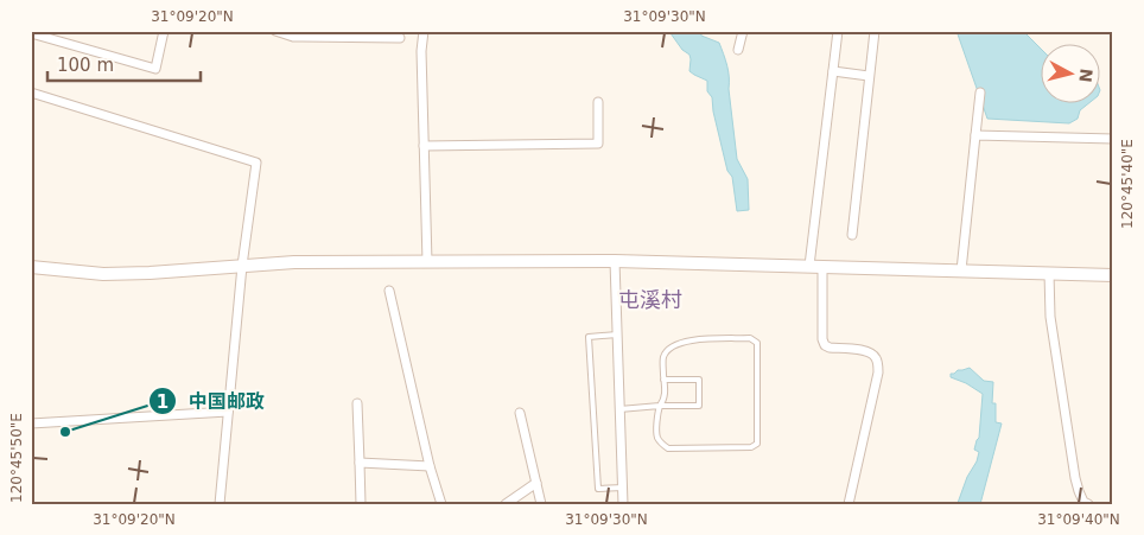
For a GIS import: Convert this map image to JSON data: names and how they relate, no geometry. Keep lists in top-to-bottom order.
{
  "districts": ["屯溪村"],
  "places": ["中国邮政"],
  "scale_bar": "100 m",
  "north": "right",
  "coordinates": [
    "31°09'20\"N",
    "31°09'30\"N",
    "120°45'40\"E",
    "120°45'50\"E",
    "31°09'40\"N"
  ]
}
